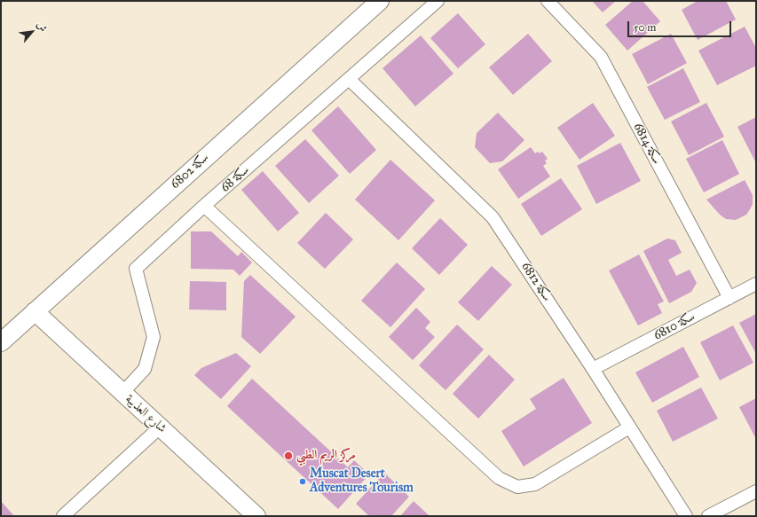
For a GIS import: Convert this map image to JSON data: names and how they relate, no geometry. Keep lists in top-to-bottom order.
{
  "streets": {
    "street": [
      "سكة 6814",
      "سكة 6802",
      "68 سكة",
      "سكة 6812",
      "سكة 6810",
      "شارع العذيبة"
    ]
  },
  "crossings": [
    ["سكة 6814", "سكة 6810"],
    ["سكة 6802", "شارع العذيبة"],
    ["68 سكة", "سكة 6812"],
    ["68 سكة", "شارع العذيبة"],
    ["سكة 6812", "سكة 6810"]
  ],
  "places": ["مركز الريم الطبي", "Muscat Desert Adventures Tourism"],
  "scale_bar": "50 m",
  "north": "top right"
}
